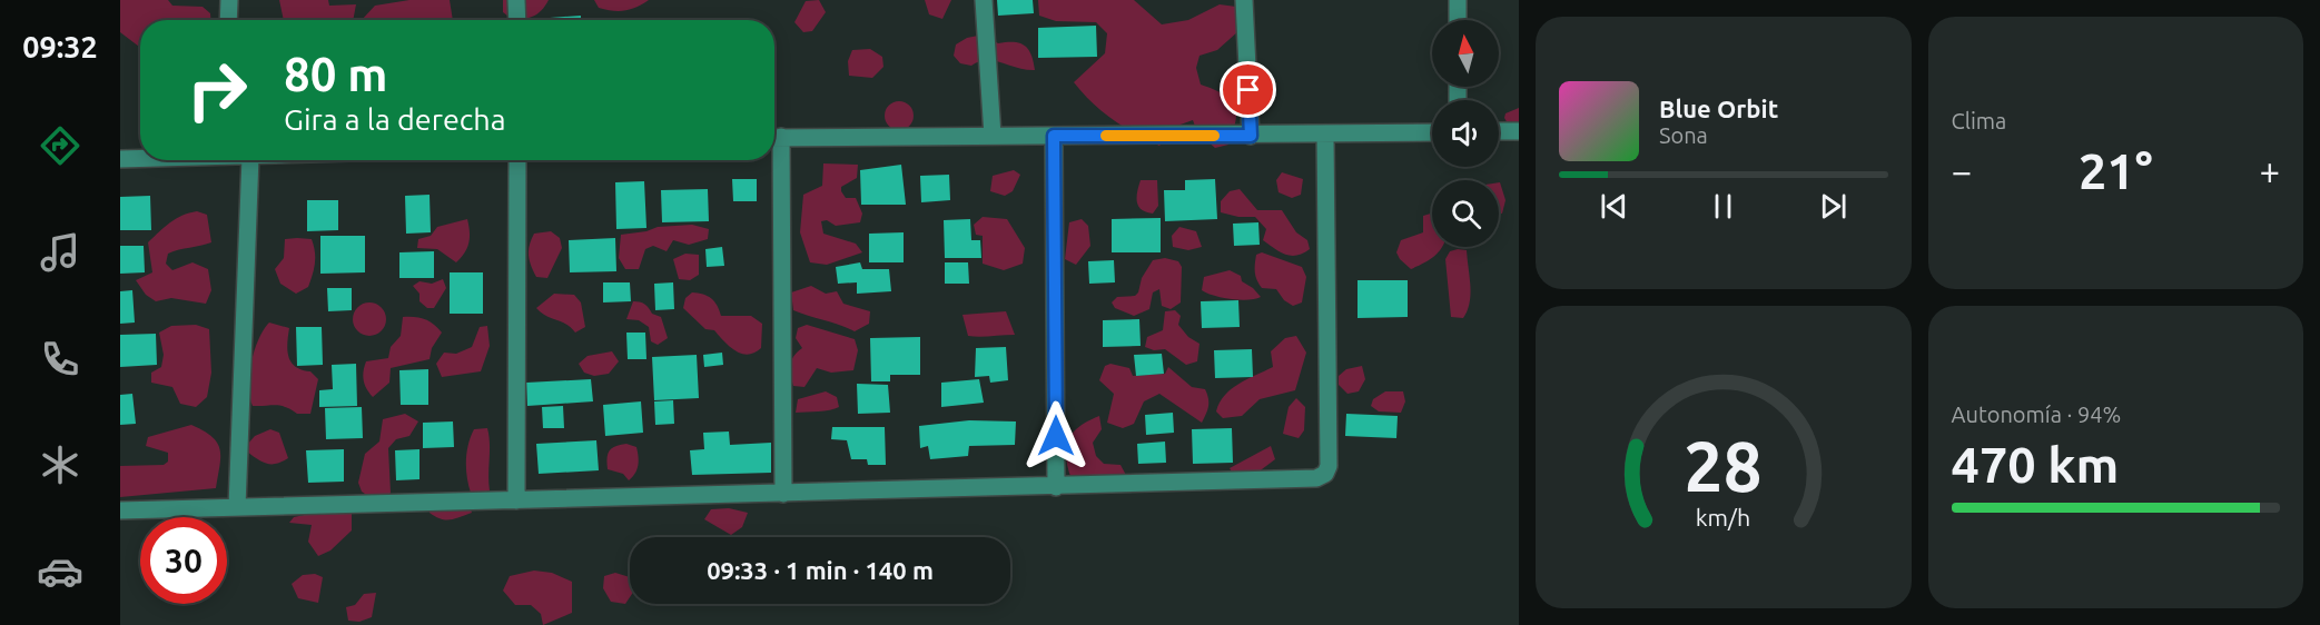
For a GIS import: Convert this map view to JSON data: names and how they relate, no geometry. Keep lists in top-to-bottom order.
{
  "north": "top",
  "page": {
    "tabs": "09:32",
    "tile": [
      "Clima",
      ["Autonomía · 94%", "470 km"]
    ],
    "turn": ["80 m", "Gira a la derecha"],
    "song": ["Blue Orbit", "Sona"],
    "heat": ["−", "21°", "+"],
    "limit": "30",
    "trip": "09:33 · 1 min · 140 m",
    "gauge": ["28", "km/h"]
  }
}
